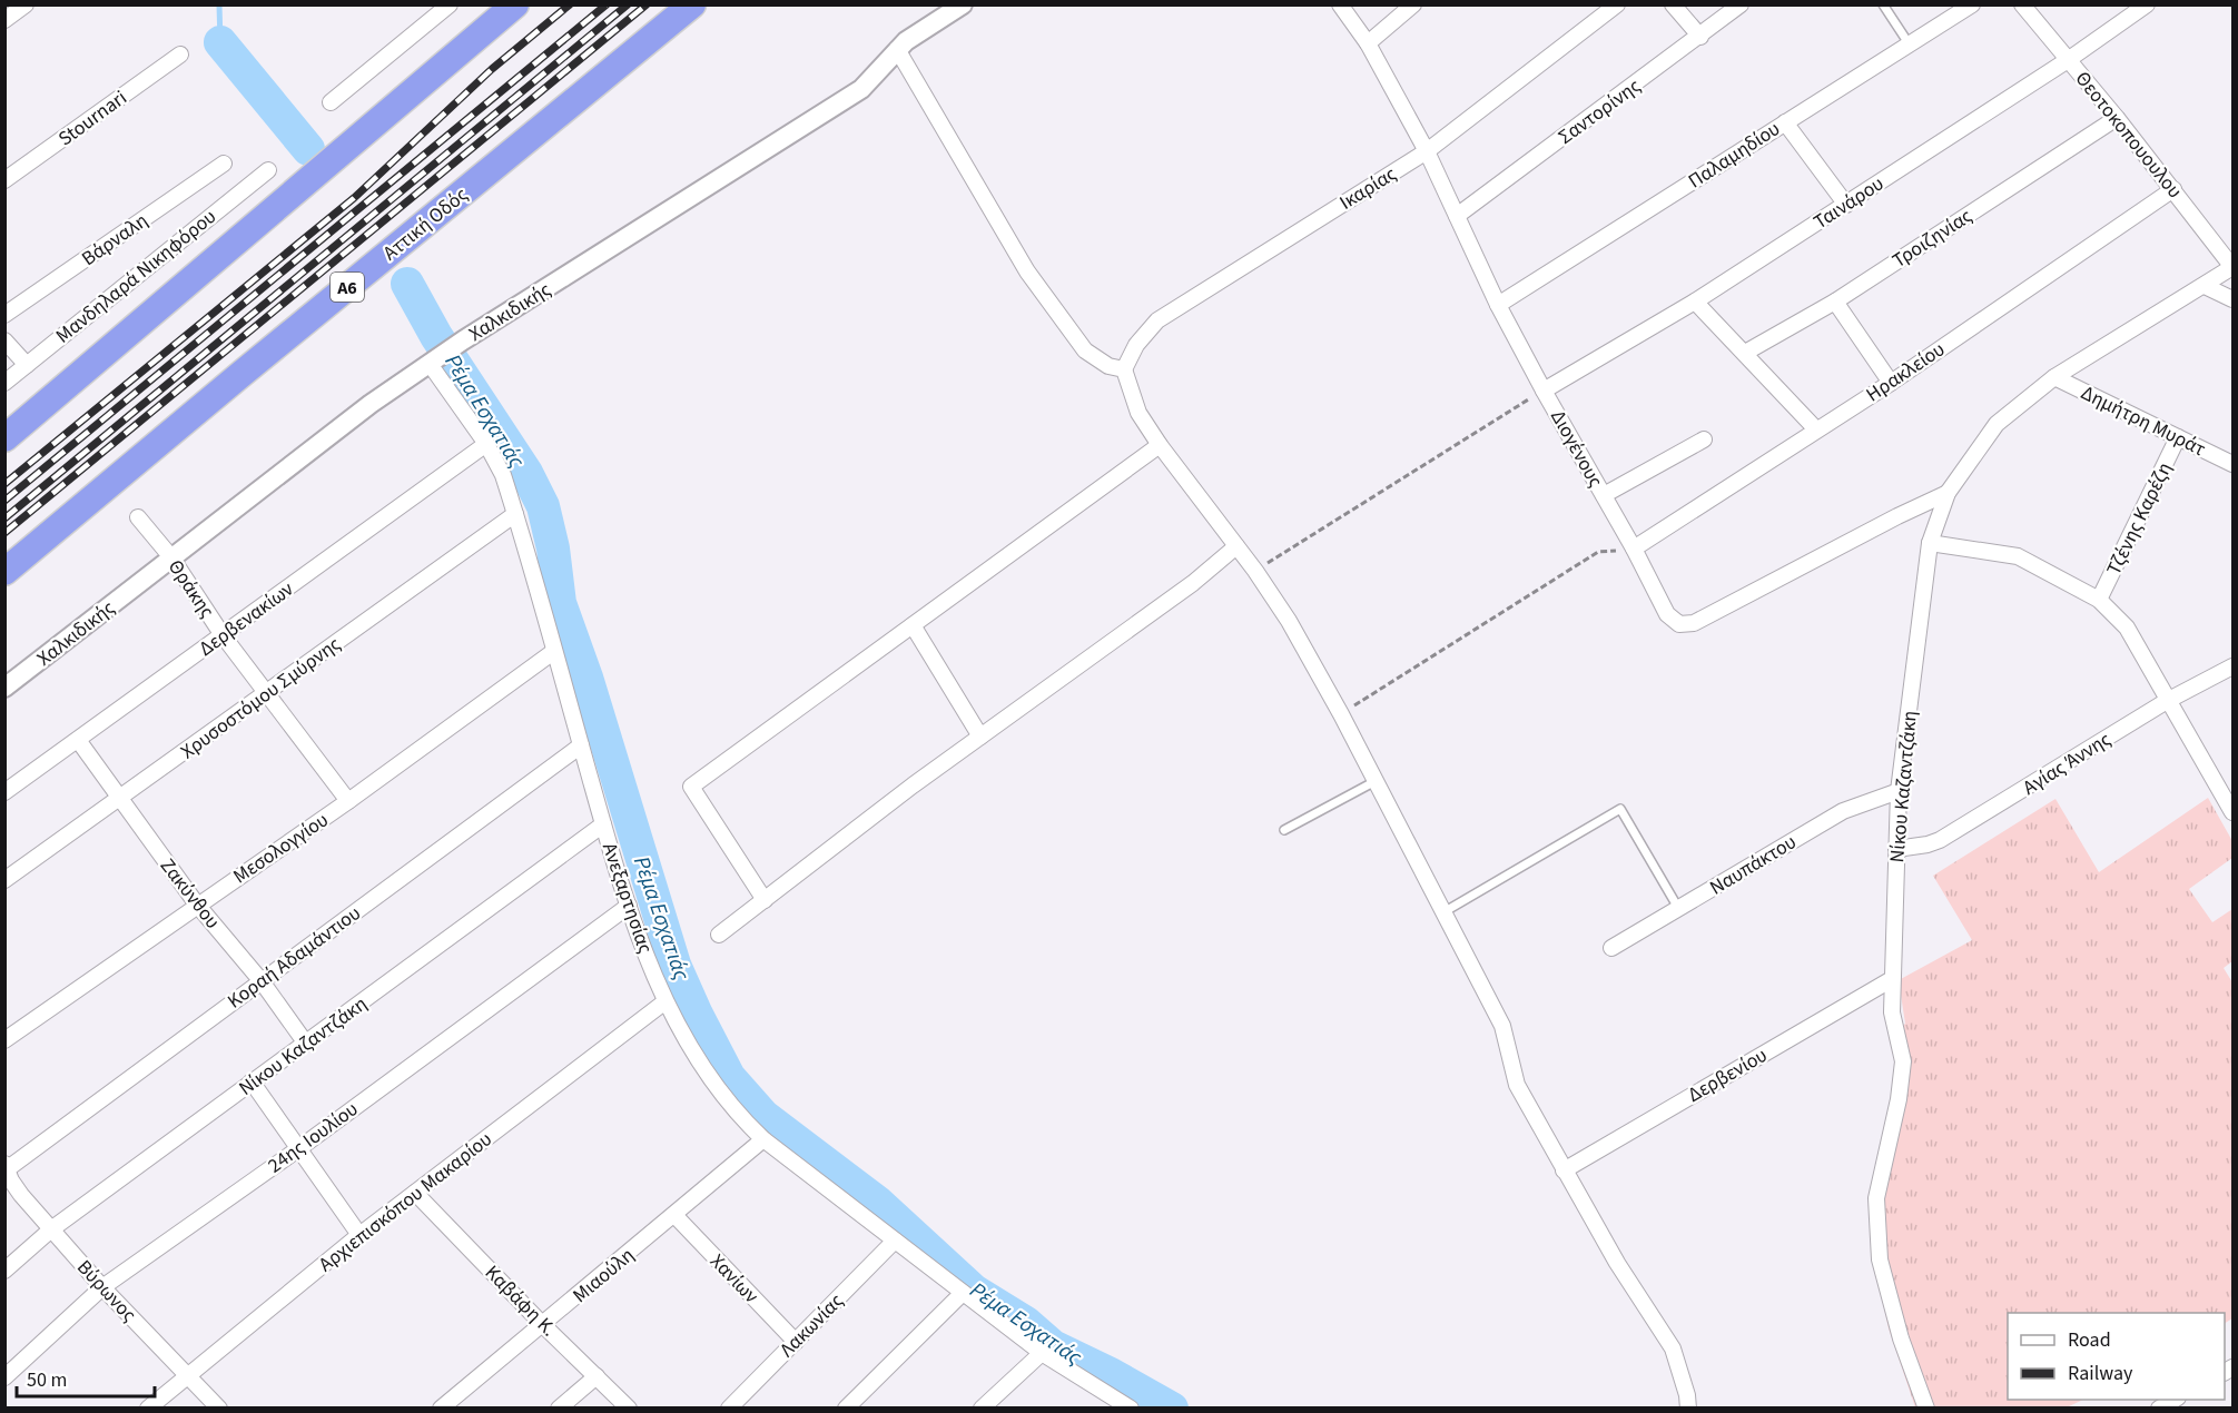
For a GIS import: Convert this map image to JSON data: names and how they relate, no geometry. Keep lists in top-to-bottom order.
{
  "streets": {
    "highway": ["Αττική Οδός", "Α6"],
    "street": [
      "Σαντορίνης",
      "Stournari",
      "Θεοτοκοπουουλου",
      "Παλαμηδίου",
      "Ικαρίας",
      "Ταινάρου",
      "Τροιζηνίας",
      "Βάρναλη",
      "Μανδηλαρά Νικηφόρου",
      "Χαλκιδικής",
      "Ηρακλείου",
      "Δημήτρη Μυράτ",
      "Διογένους",
      "Τζένης Καρέζη",
      "Θράκης",
      "Δερβενακίων",
      "Χρυσοστόμου Σμύρνης",
      "Αγίας Άννης",
      "Νίκου Καζαντζάκη",
      "Μεσολογγίου",
      "Ναυπάκτου",
      "Ζακύνθου",
      "Ανεξαρτησίας",
      "Κοραή Αδαμάντιου",
      "Δερβενίου",
      "24ης Ιουλίου",
      "Αρχιεπισκόπου Μακαρίου",
      "Μιαούλη",
      "Χανίων",
      "Βύρωνος",
      "Καβάφη Κ.",
      "Λακωνίας"
    ]
  },
  "crossings": [
    ["Σαντορίνης", "Διογένους"],
    ["Θεοτοκοπουουλου", "Ταινάρου"],
    ["Θεοτοκοπουουλου", "Τροιζηνίας"],
    ["Θεοτοκοπουουλου", "Ηρακλείου"],
    ["Θεοτοκοπουουλου", "Νίκου Καζαντζάκη"],
    ["Παλαμηδίου", "Διογένους"],
    ["Ικαρίας", "Διογένους"],
    ["Ταινάρου", "Διογένους"],
    ["Χαλκιδικής", "Θράκης"],
    ["Χαλκιδικής", "Ανεξαρτησίας"],
    ["Ηρακλείου", "Διογένους"],
    ["Δημήτρη Μυράτ", "Τζένης Καρέζη"],
    ["Δημήτρη Μυράτ", "Νίκου Καζαντζάκη"],
    ["Διογένους", "Νίκου Καζαντζάκη"],
    ["Θράκης", "Δερβενακίων"],
    ["Θράκης", "Χρυσοστόμου Σμύρνης"],
    ["Θράκης", "Μεσολογγίου"],
    ["Δερβενακίων", "Ζακύνθου"],
    ["Δερβενακίων", "Ανεξαρτησίας"],
    ["Χρυσοστόμου Σμύρνης", "Ζακύνθου"],
    ["Χρυσοστόμου Σμύρνης", "Ανεξαρτησίας"],
    ["Αγίας Άννης", "Νίκου Καζαντζάκη"],
    ["Νίκου Καζαντζάκη", "Ναυπάκτου"],
    ["Νίκου Καζαντζάκη", "Ζακύνθου"],
    ["Νίκου Καζαντζάκη", "Ανεξαρτησίας"],
    ["Νίκου Καζαντζάκη", "Δερβενίου"],
    ["Νίκου Καζαντζάκη", "Βύρωνος"],
    ["Μεσολογγίου", "Ζακύνθου"],
    ["Μεσολογγίου", "Ανεξαρτησίας"],
    ["Ζακύνθου", "Κοραή Αδαμάντιου"],
    ["Ανεξαρτησίας", "Κοραή Αδαμάντιου"],
    ["Ανεξαρτησίας", "24ης Ιουλίου"],
    ["Ανεξαρτησίας", "Αρχιεπισκόπου Μακαρίου"],
    ["Ανεξαρτησίας", "Μιαούλη"],
    ["Ανεξαρτησίας", "Λακωνίας"],
    ["Κοραή Αδαμάντιου", "Βύρωνος"],
    ["24ης Ιουλίου", "Βύρωνος"],
    ["Αρχιεπισκόπου Μακαρίου", "Βύρωνος"],
    ["Αρχιεπισκόπου Μακαρίου", "Καβάφη Κ."],
    ["Μιαούλη", "Χανίων"],
    ["Μιαούλη", "Καβάφη Κ."],
    ["Χανίων", "Λακωνίας"]
  ],
  "water": ["Ρέμα Εσχατιάς"],
  "legend": ["Road", "Railway"],
  "scale_bar": "50 m"
}
